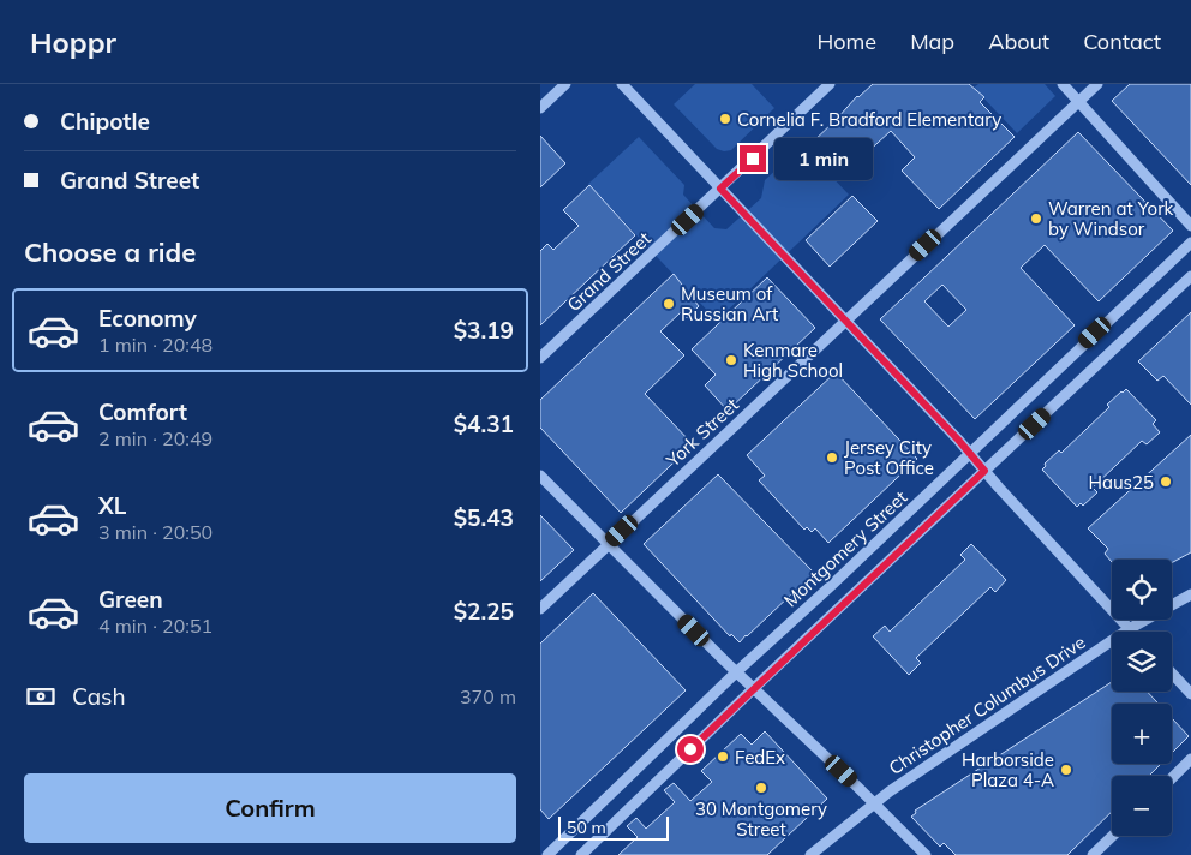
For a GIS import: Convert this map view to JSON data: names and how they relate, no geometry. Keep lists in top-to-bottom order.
{
  "streets": {
    "street": [
      "Grand Street",
      "York Street",
      "Montgomery Street",
      "Christopher Columbus Drive"
    ]
  },
  "places": [
    "Cornelia F. Bradford Elementary",
    "Warren at York by Windsor",
    "Museum of Russian Art",
    "Kenmare High School",
    "Jersey City Post Office",
    "Haus25",
    "FedEx",
    "Harborside Plaza 4-A",
    "30 Montgomery Street"
  ],
  "scale_bar": "50 m",
  "page": {
    "header": "Hoppr",
    "nav": [
      "Home",
      "Map",
      "About",
      "Contact"
    ],
    "banner": ["Chipotle", "Grand Street"],
    "bubble": "1 min",
    "heading": "Choose a ride",
    "list": [
      {
        "name": "Economy",
        "note": "1 min · 20:48",
        "value": "$3.19"
      },
      {
        "name": "Comfort",
        "note": "2 min · 20:49",
        "value": "$4.31"
      },
      {
        "name": "XL",
        "note": "3 min · 20:50",
        "value": "$5.43"
      },
      {
        "name": "Green",
        "note": "4 min · 20:51",
        "value": "$2.25"
      }
    ],
    "map_buttons": ["+", "−"],
    "pay": ["Cash", "370 m"],
    "buttons": "Confirm",
    "scale": "50 m"
  }
}
